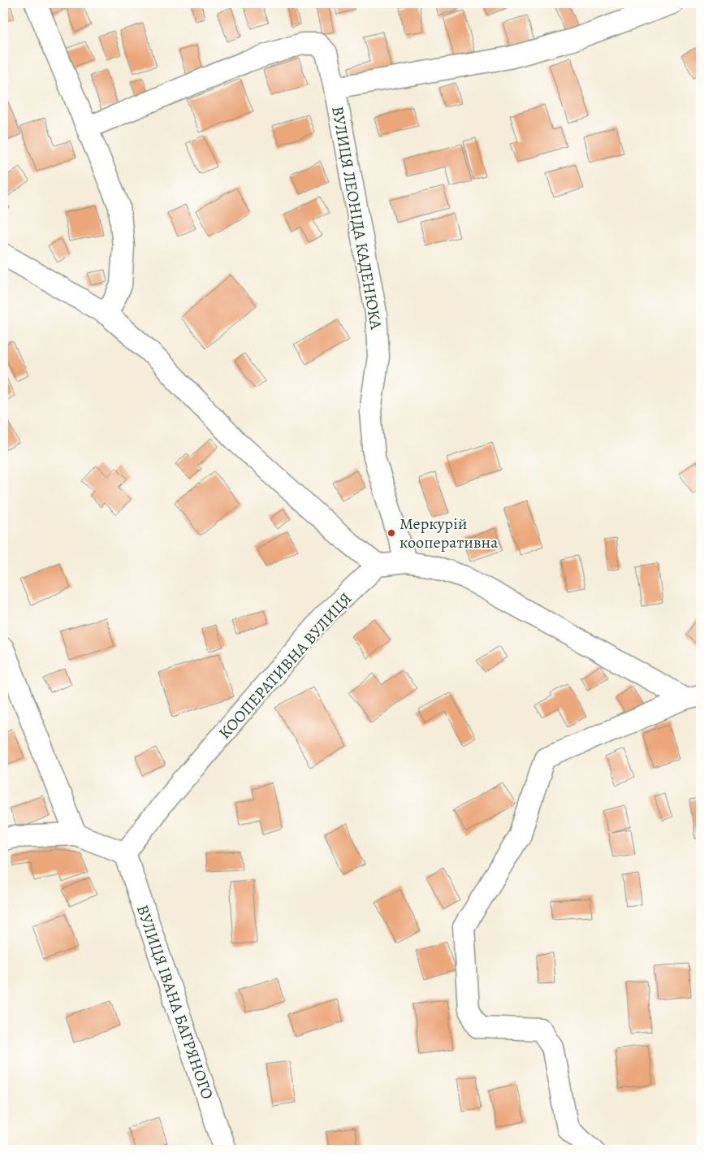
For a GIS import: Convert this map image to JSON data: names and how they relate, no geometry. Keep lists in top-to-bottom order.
{
  "streets": {
    "street": ["ВУЛИЦЯ ЛЕОНІДА КАДЕНЮКА", "КООПЕРАТИВНА ВУЛИЦЯ", "ВУЛИЦЯ ІВАНА БАГРЯНОГО"]
  },
  "crossings": [
    ["КООПЕРАТИВНА ВУЛИЦЯ", "ВУЛИЦЯ ІВАНА БАГРЯНОГО"]
  ],
  "places": ["Меркурій кооперативна"]
}
